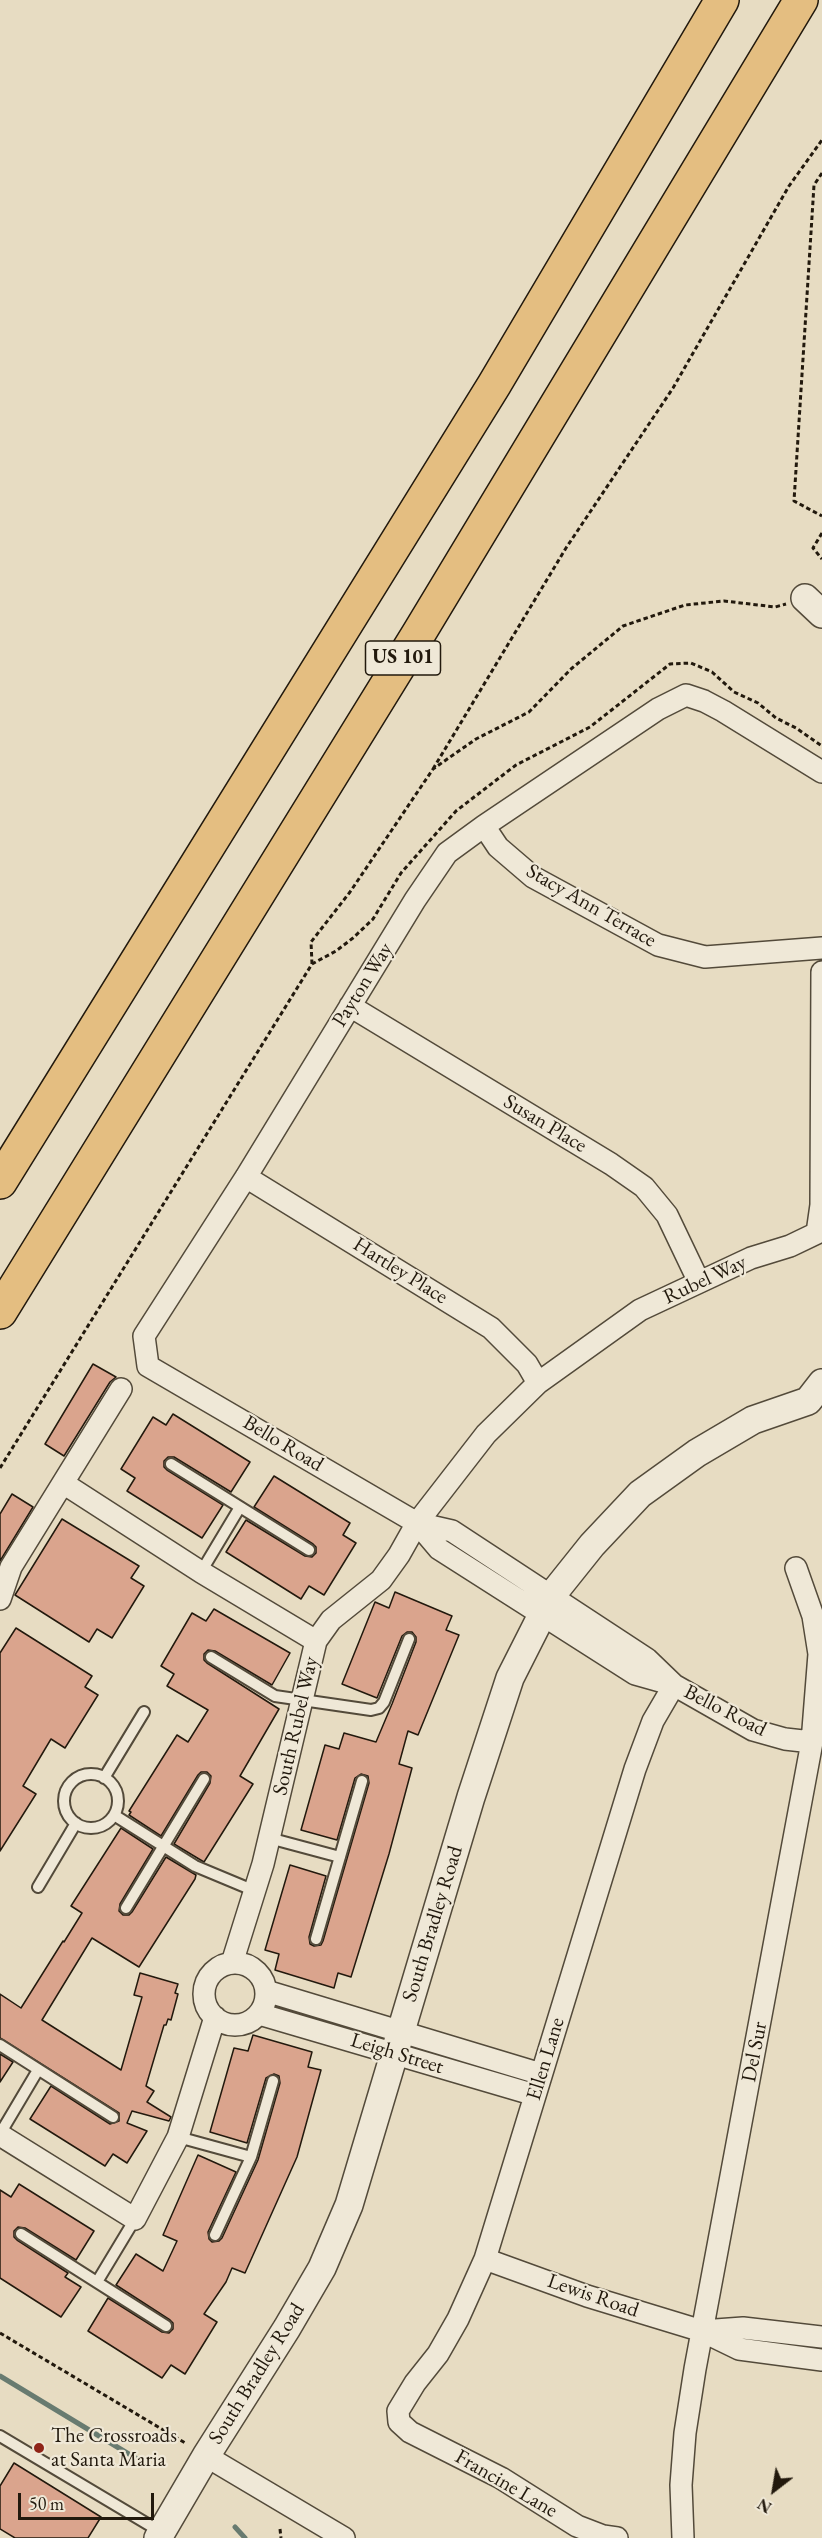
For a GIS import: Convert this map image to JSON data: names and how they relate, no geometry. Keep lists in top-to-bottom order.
{
  "streets": {
    "highway": ["US 101"],
    "street": [
      "Stacy Ann Terrace",
      "Payton Way",
      "Susan Place",
      "Hartley Place",
      "Rubel Way",
      "Bello Road",
      "South Rubel Way",
      "South Bradley Road",
      "Del Sur",
      "Leigh Street",
      "Ellen Lane",
      "Lewis Road",
      "Francine Lane"
    ]
  },
  "crossings": [
    ["Stacy Ann Terrace", "Payton Way"],
    ["Payton Way", "Susan Place"],
    ["Payton Way", "Hartley Place"],
    ["Payton Way", "Bello Road"],
    ["Susan Place", "Rubel Way"],
    ["Hartley Place", "Rubel Way"],
    ["Rubel Way", "Bello Road"],
    ["Rubel Way", "South Rubel Way"],
    ["Bello Road", "South Rubel Way"],
    ["Bello Road", "South Bradley Road"],
    ["Bello Road", "Del Sur"],
    ["Bello Road", "Ellen Lane"],
    ["South Rubel Way", "Leigh Street"],
    ["South Bradley Road", "Leigh Street"],
    ["Del Sur", "Lewis Road"],
    ["Leigh Street", "Ellen Lane"],
    ["Ellen Lane", "Lewis Road"],
    ["Ellen Lane", "Francine Lane"]
  ],
  "places": ["The Crossroads at Santa Maria"],
  "scale_bar": "50 m",
  "north": "bottom left"
}
